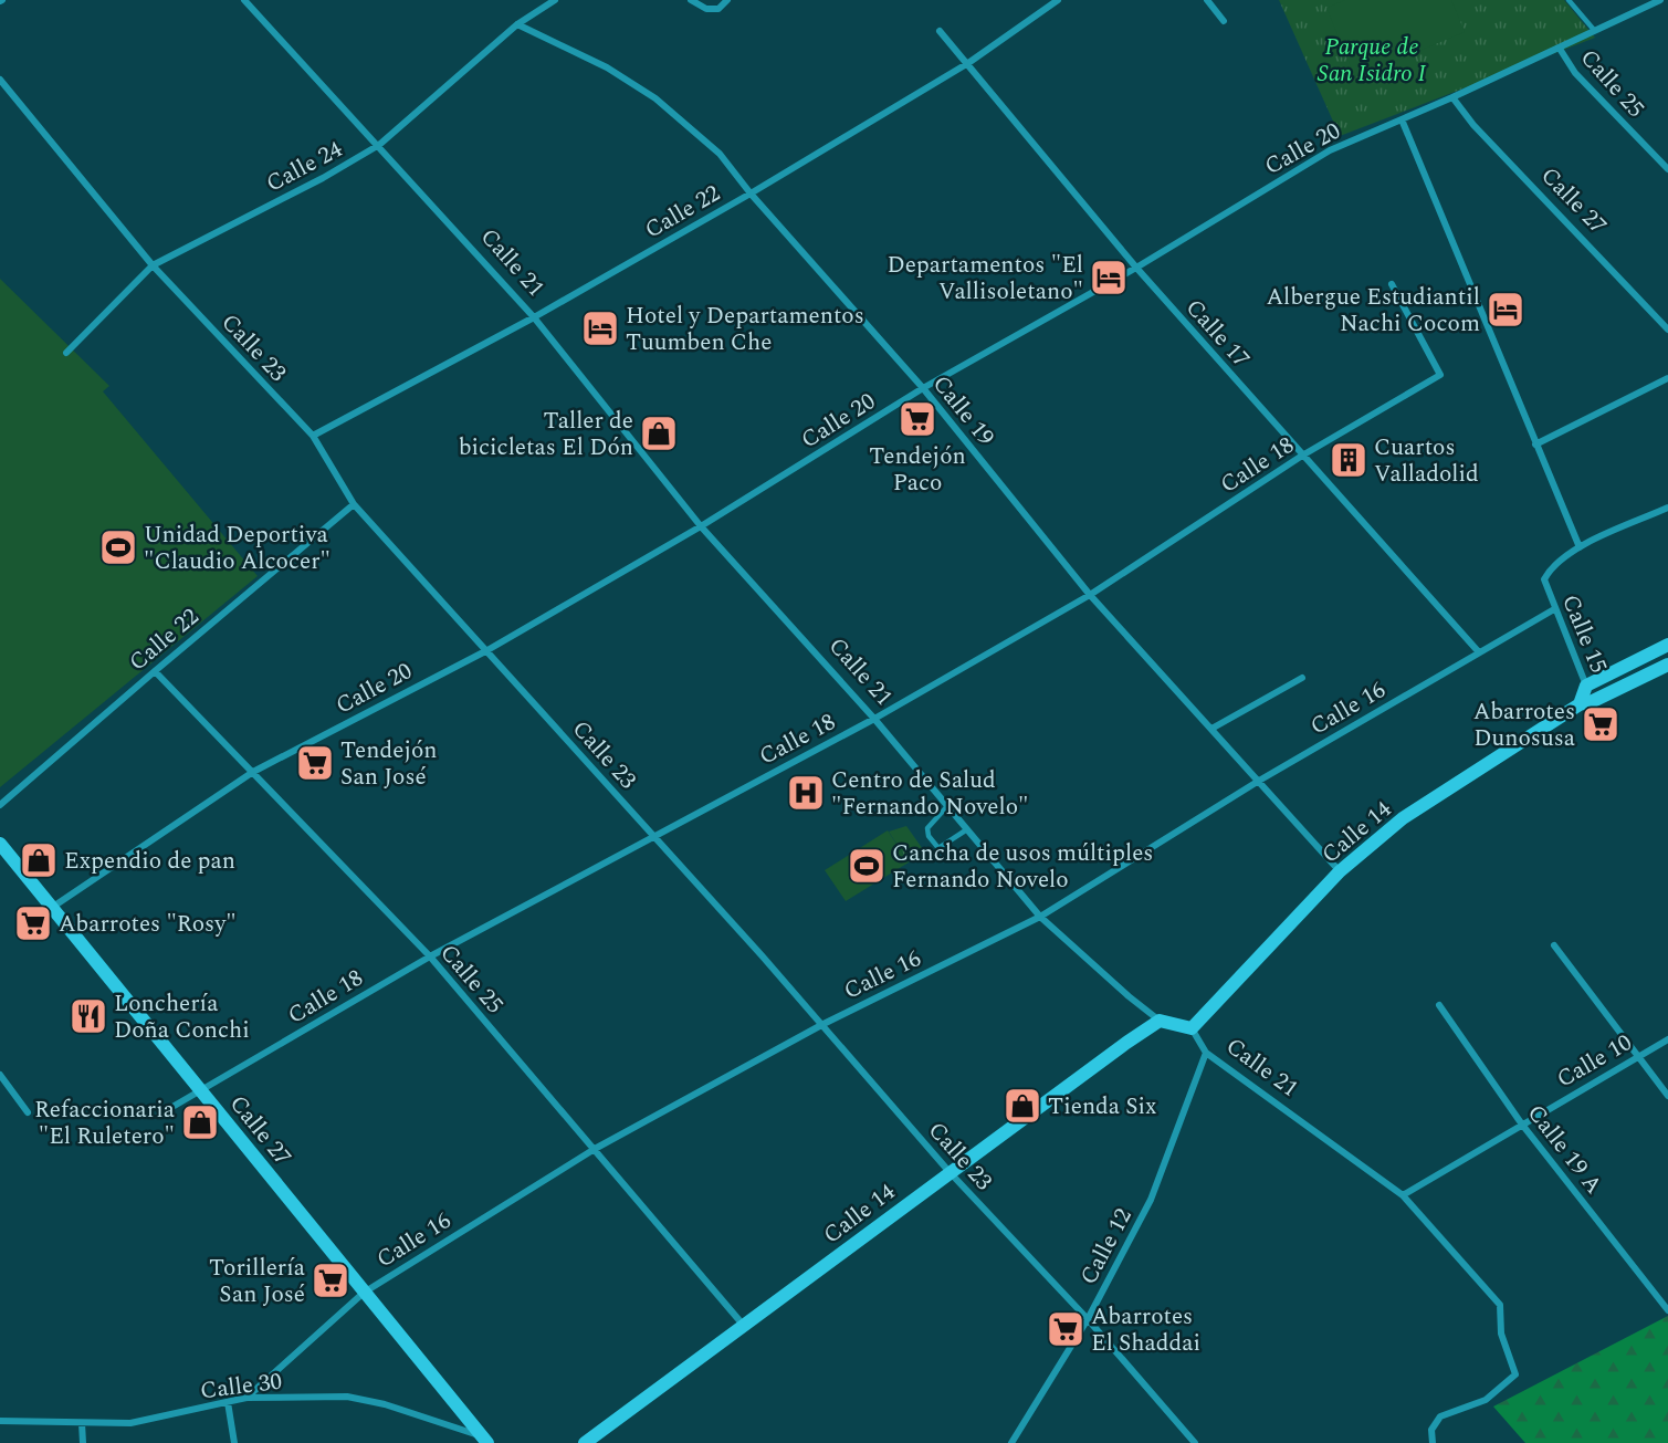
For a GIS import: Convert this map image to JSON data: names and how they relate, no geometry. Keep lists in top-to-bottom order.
{
  "streets": {
    "street": [
      "Calle 25",
      "Calle 20",
      "Calle 24",
      "Calle 27",
      "Calle 22",
      "Calle 21",
      "Calle 17",
      "Calle 23",
      "Calle 19",
      "Calle 18",
      "Calle 15",
      "Calle 16",
      "Calle 14",
      "Calle 10",
      "Calle 19 A",
      "Calle 12",
      "Calle 30"
    ]
  },
  "crossings": [
    ["Calle 25", "Calle 20"],
    ["Calle 25", "Calle 22"],
    ["Calle 25", "Calle 18"],
    ["Calle 25", "Calle 16"],
    ["Calle 25", "Calle 14"],
    ["Calle 20", "Calle 27"],
    ["Calle 20", "Calle 21"],
    ["Calle 20", "Calle 17"],
    ["Calle 20", "Calle 23"],
    ["Calle 20", "Calle 19"],
    ["Calle 24", "Calle 21"],
    ["Calle 24", "Calle 23"],
    ["Calle 24", "Calle 19"],
    ["Calle 27", "Calle 18"],
    ["Calle 27", "Calle 16"],
    ["Calle 27", "Calle 30"],
    ["Calle 22", "Calle 21"],
    ["Calle 22", "Calle 17"],
    ["Calle 22", "Calle 23"],
    ["Calle 22", "Calle 19"],
    ["Calle 21", "Calle 18"],
    ["Calle 21", "Calle 16"],
    ["Calle 21", "Calle 14"],
    ["Calle 21", "Calle 10"],
    ["Calle 21", "Calle 12"],
    ["Calle 17", "Calle 18"],
    ["Calle 17", "Calle 16"],
    ["Calle 23", "Calle 18"],
    ["Calle 23", "Calle 16"],
    ["Calle 23", "Calle 14"],
    ["Calle 23", "Calle 12"],
    ["Calle 19", "Calle 18"],
    ["Calle 19", "Calle 16"],
    ["Calle 19", "Calle 14"],
    ["Calle 15", "Calle 16"],
    ["Calle 16", "Calle 30"],
    ["Calle 10", "Calle 19 A"]
  ],
  "parks": ["Parque de San Isidro I"],
  "places": {
    "hotel": ["Departamentos \"El Vallisoletano\"", "Albergue Estudiantil Nachi Cocom", "Hotel y Departamentos Tuumben Che"],
    "supermarket": [
      "Tendejón Paco",
      "Abarrotes Dunosusa",
      "Tendejón San José",
      "Abarrotes \"Rosy\"",
      "Torillería San José",
      "Abarrotes El Shaddai"
    ],
    "shop": [
      "Taller de bicicletas El Dón",
      "Expendio de pan",
      "Tienda Six",
      "Refaccionaria \"El Ruletero\""
    ],
    "building": ["Cuartos Valladolid"],
    "sports": ["Unidad Deportiva \"Claudio Alcocer\"", "Cancha de usos múltiples Fernando Novelo"],
    "hospital": ["Centro de Salud \"Fernando Novelo\""],
    "restaurant": ["Lonchería Doña Conchi"]
  }
}
